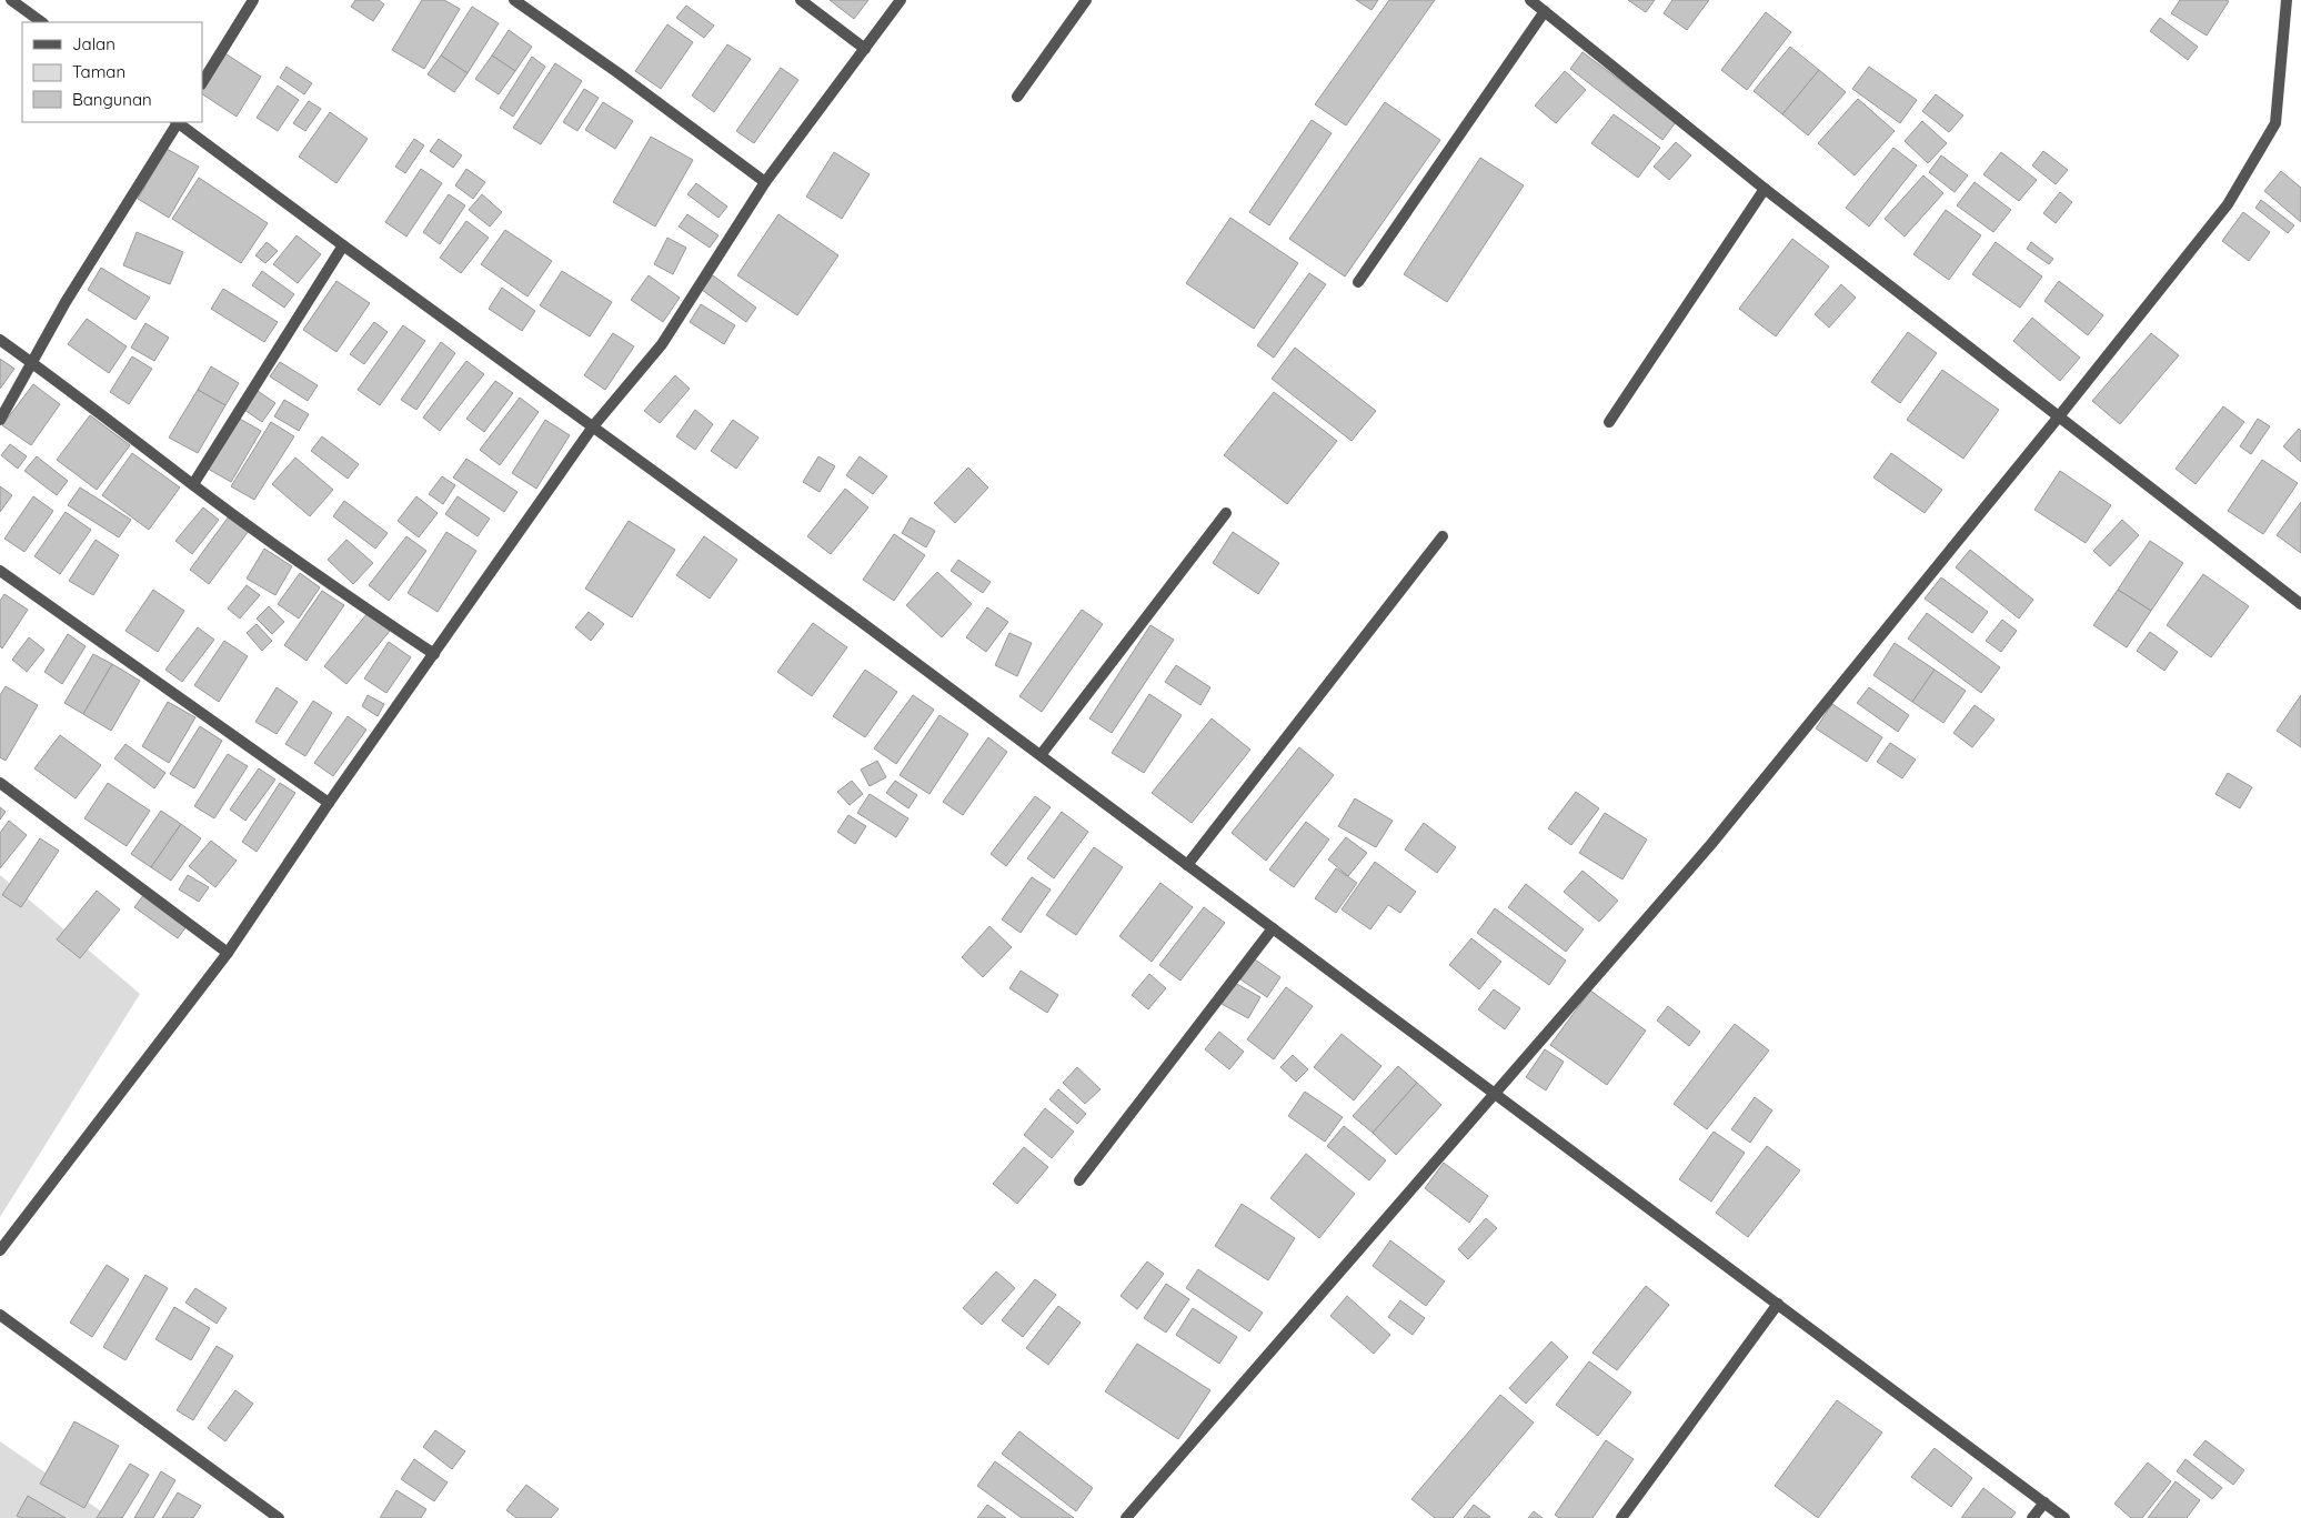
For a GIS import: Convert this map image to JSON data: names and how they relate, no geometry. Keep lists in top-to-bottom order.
{
  "legend": ["Jalan", "Taman", "Bangunan"]
}
